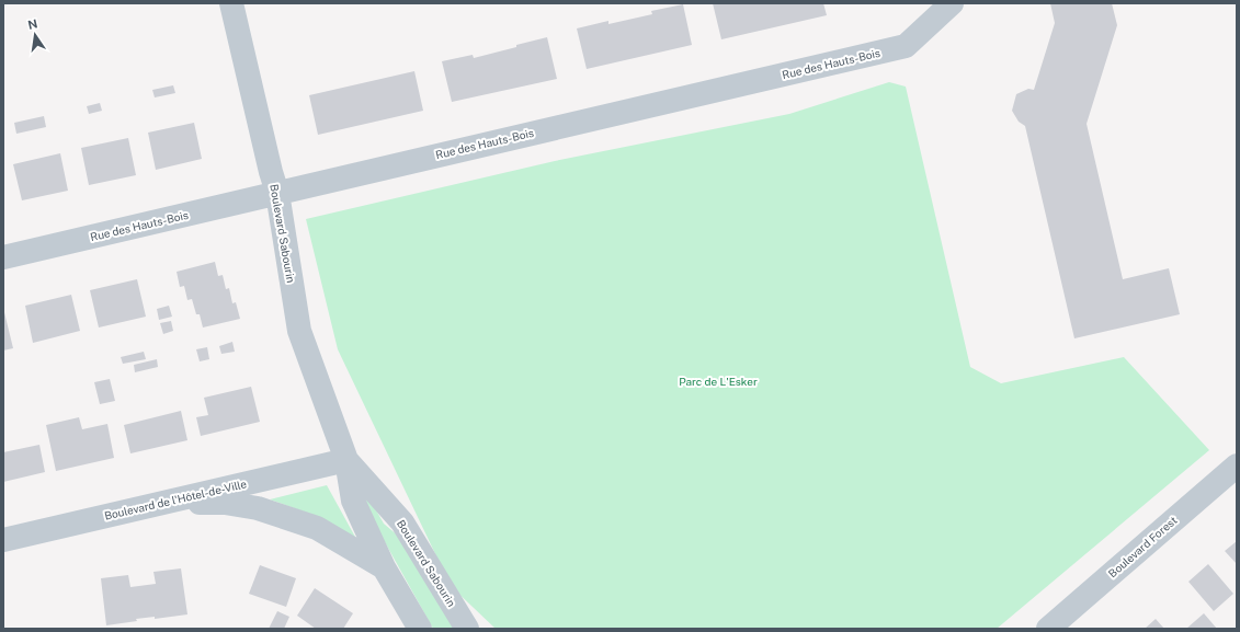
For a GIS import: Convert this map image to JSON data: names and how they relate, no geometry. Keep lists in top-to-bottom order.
{
  "streets": {
    "street": [
      "Rue des Hauts-Bois",
      "Boulevard Sabourin",
      "Boulevard de l'Hôtel-de-Ville",
      "Boulevard Forest"
    ]
  },
  "crossings": [
    ["Rue des Hauts-Bois", "Boulevard Sabourin"],
    ["Boulevard Sabourin", "Boulevard de l'Hôtel-de-Ville"]
  ],
  "parks": ["Parc de L'Esker"],
  "north": "top"
}
